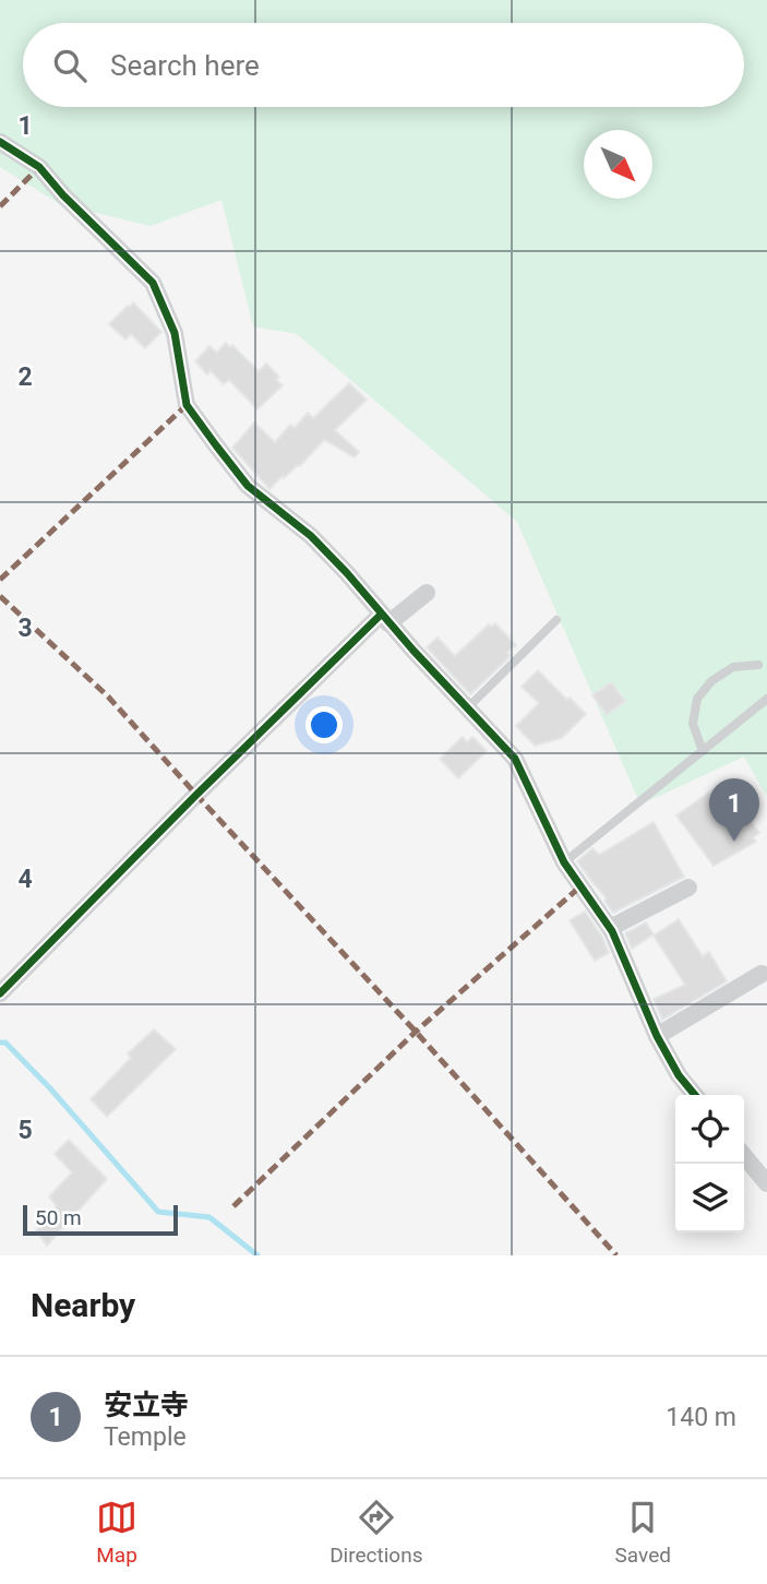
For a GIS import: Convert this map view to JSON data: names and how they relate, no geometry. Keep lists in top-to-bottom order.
{
  "scale_bar": "50 m",
  "north": "bottom right",
  "page": {
    "search": "Search here",
    "pins": "1",
    "scale": "50 m",
    "heading": "Nearby",
    "list": [
      {
        "mark": "1",
        "name": "安立寺",
        "note": "Temple",
        "value": "140 m"
      }
    ],
    "nav": ["Map", "Directions", "Saved"]
  },
  "grid": {
    "rows": [
      "1",
      "2",
      "3",
      "4",
      "5"
    ]
  }
}
